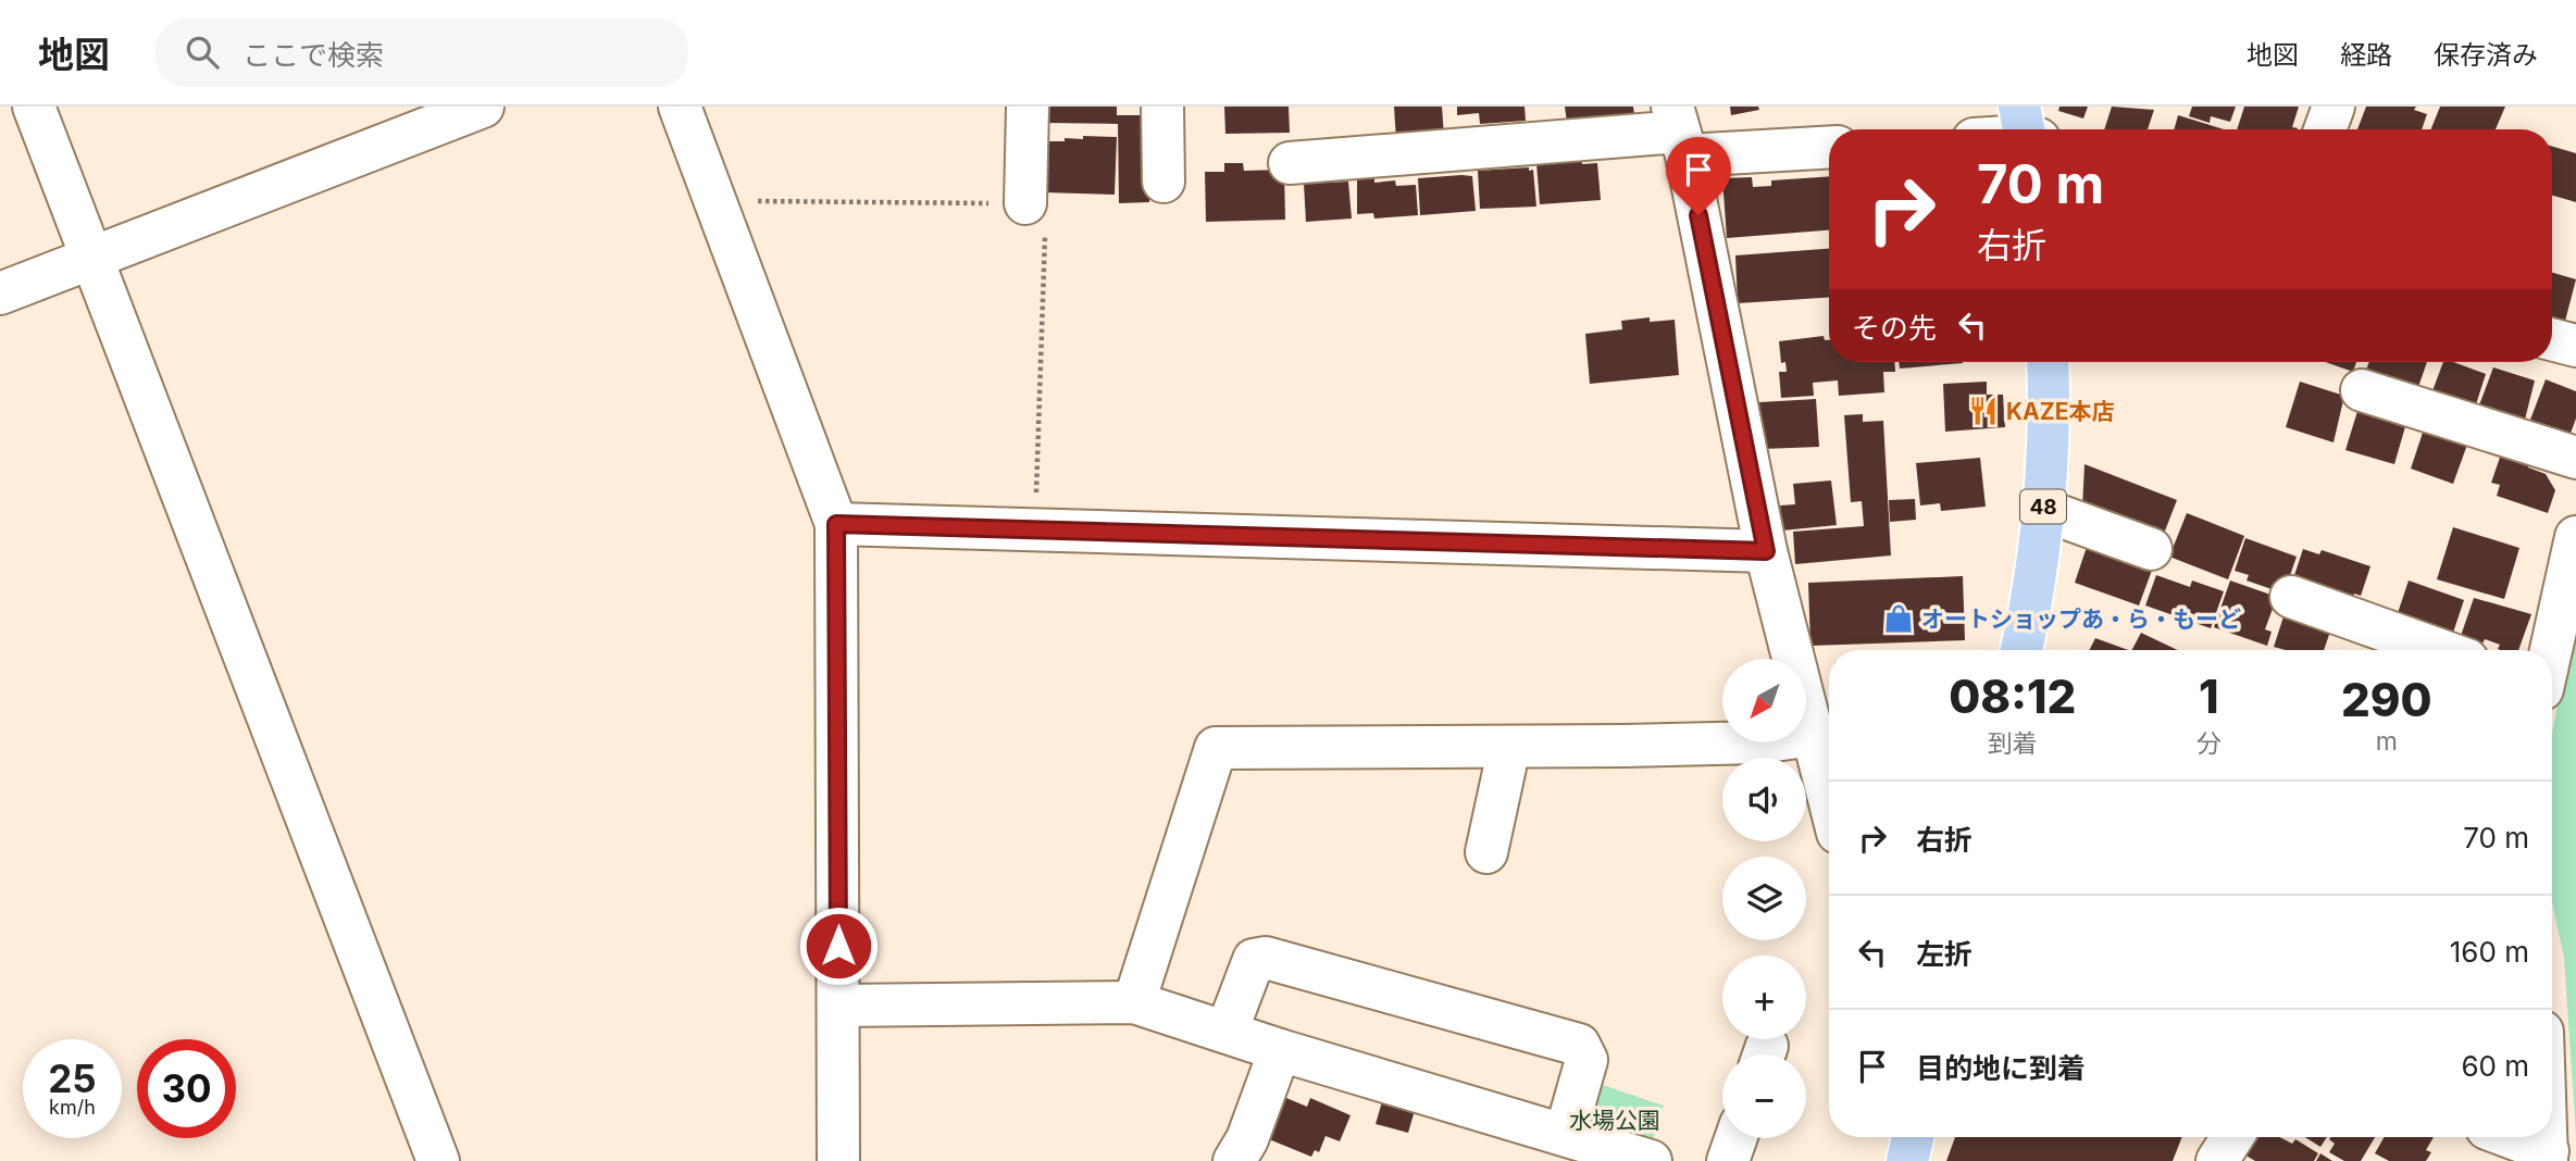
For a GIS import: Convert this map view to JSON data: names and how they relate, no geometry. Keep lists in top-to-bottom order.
{
  "streets": {
    "main road": ["48"]
  },
  "parks": ["水場公園"],
  "places": {
    "restaurant": ["KAZE本店"],
    "shop": ["オートショップあ・ら・もーど"]
  },
  "north": "bottom left",
  "page": {
    "header": "地図",
    "search": "ここで検索",
    "nav": ["地図", "経路", "保存済み"],
    "turn": ["70 m", "右折"],
    "then": "その先",
    "eta": [
      "08:12",
      "到着",
      "1",
      "分",
      "290",
      "m"
    ],
    "map_buttons": ["+", "−"],
    "list": [
      {
        "name": "右折",
        "value": "70 m"
      },
      {
        "name": "左折",
        "value": "160 m"
      },
      {
        "name": "目的地に到着",
        "value": "60 m"
      }
    ],
    "speed": "25 km/h",
    "limit": "30"
  }
}
